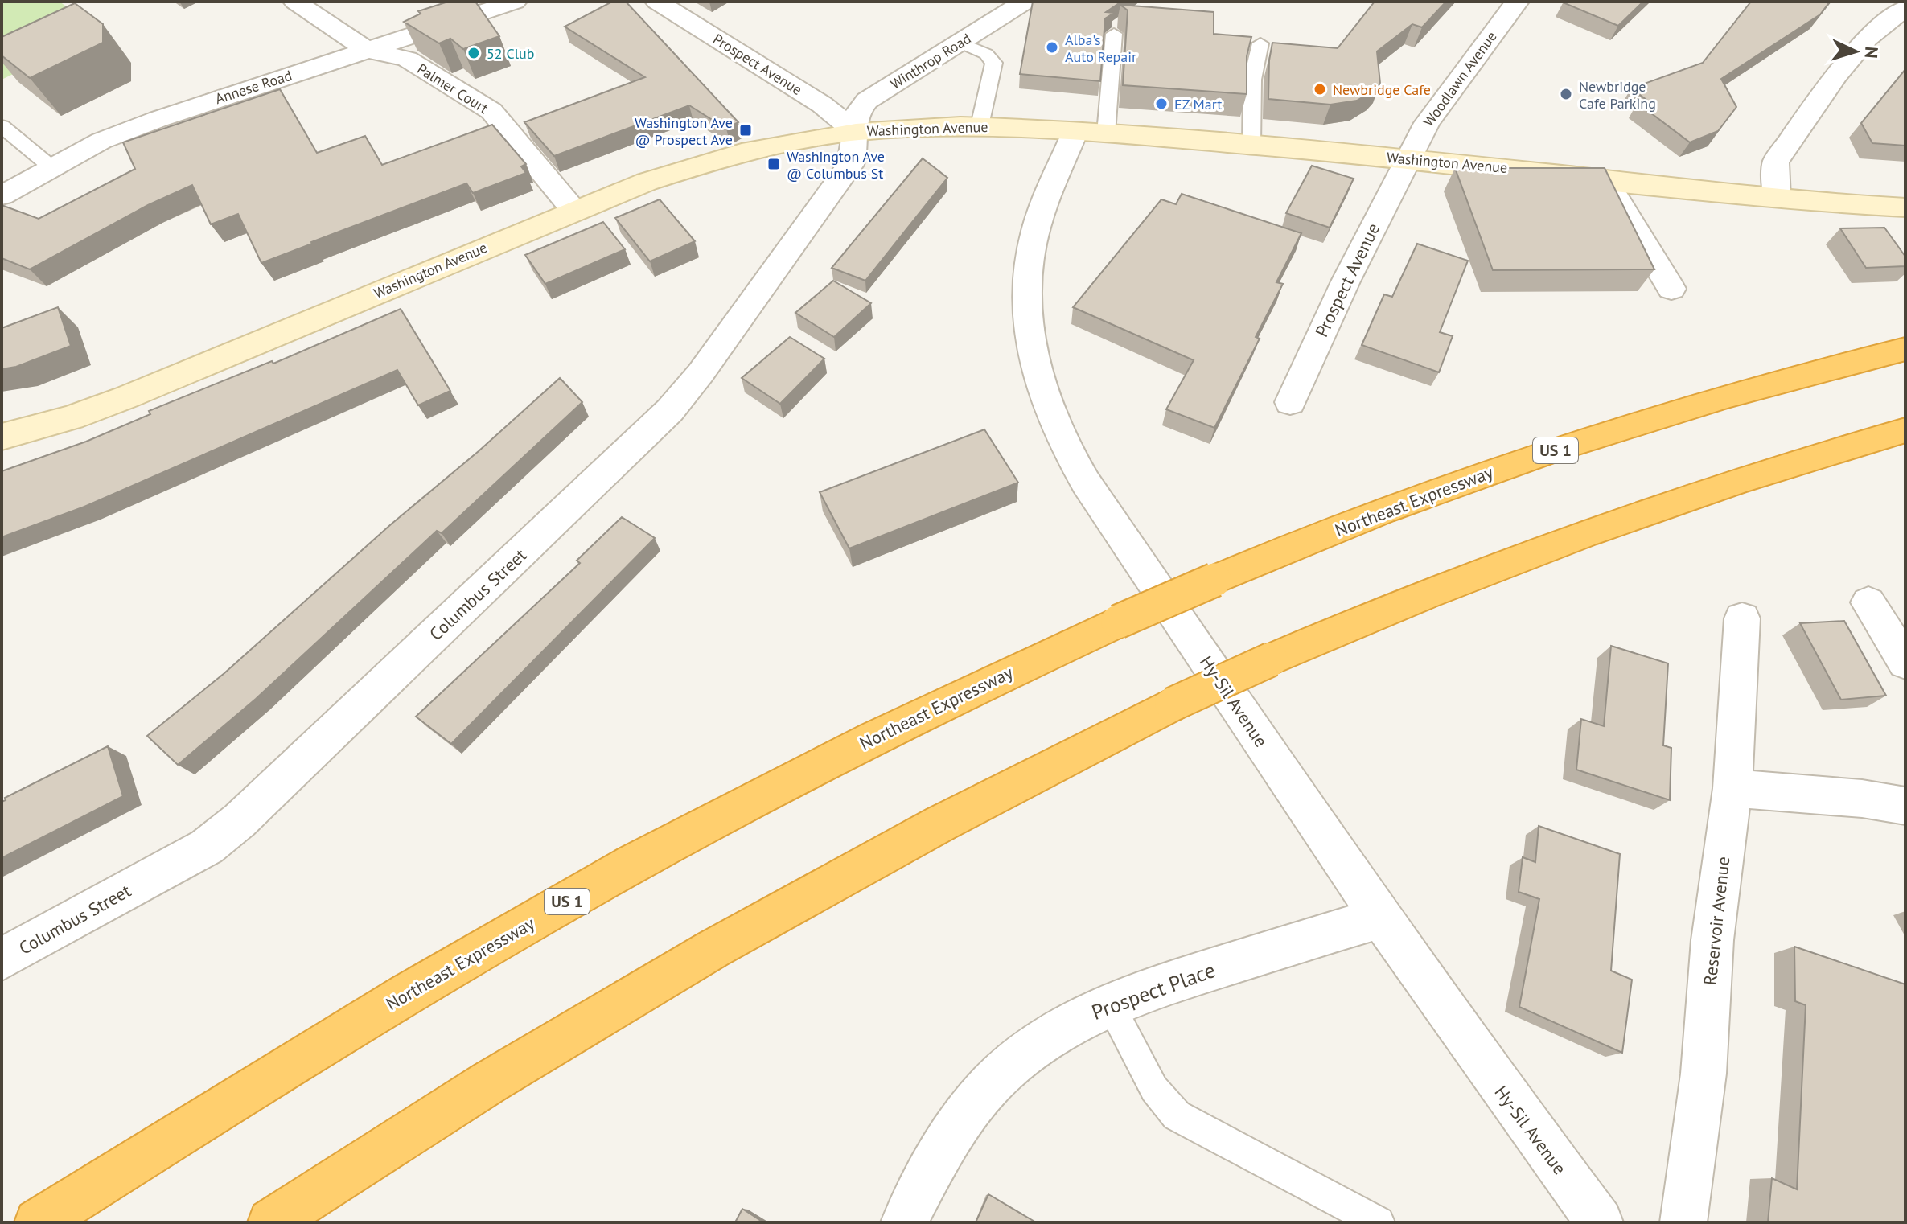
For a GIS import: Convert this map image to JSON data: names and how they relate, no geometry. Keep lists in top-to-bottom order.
{
  "streets": {
    "highway": ["US 1", "Northeast Expressway"],
    "main road": ["Washington Avenue"],
    "street": [
      "Winthrop Road",
      "Prospect Avenue",
      "Woodlawn Avenue",
      "Annese Road",
      "Palmer Court",
      "Columbus Street",
      "Hy-Sil Avenue",
      "Reservoir Avenue",
      "Prospect Place"
    ]
  },
  "crossings": [
    ["Winthrop Road", "Prospect Avenue"],
    ["Winthrop Road", "Washington Avenue"],
    ["Winthrop Road", "Columbus Street"],
    ["Prospect Avenue", "Woodlawn Avenue"],
    ["Prospect Avenue", "Washington Avenue"],
    ["Prospect Avenue", "Columbus Street"],
    ["Woodlawn Avenue", "Washington Avenue"],
    ["Annese Road", "Palmer Court"],
    ["Palmer Court", "Washington Avenue"],
    ["Washington Avenue", "Columbus Street"],
    ["Washington Avenue", "Hy-Sil Avenue"],
    ["Hy-Sil Avenue", "Prospect Place"]
  ],
  "places": {
    "other": [
      "Alba's Auto Repair",
      "52 Club",
      "Newbridge Cafe",
      "Newbridge Cafe Parking",
      "EZ Mart"
    ],
    "transit": ["Washington Ave @ Prospect Ave", "Washington Ave @ Columbus St"]
  },
  "north": "right"
}
